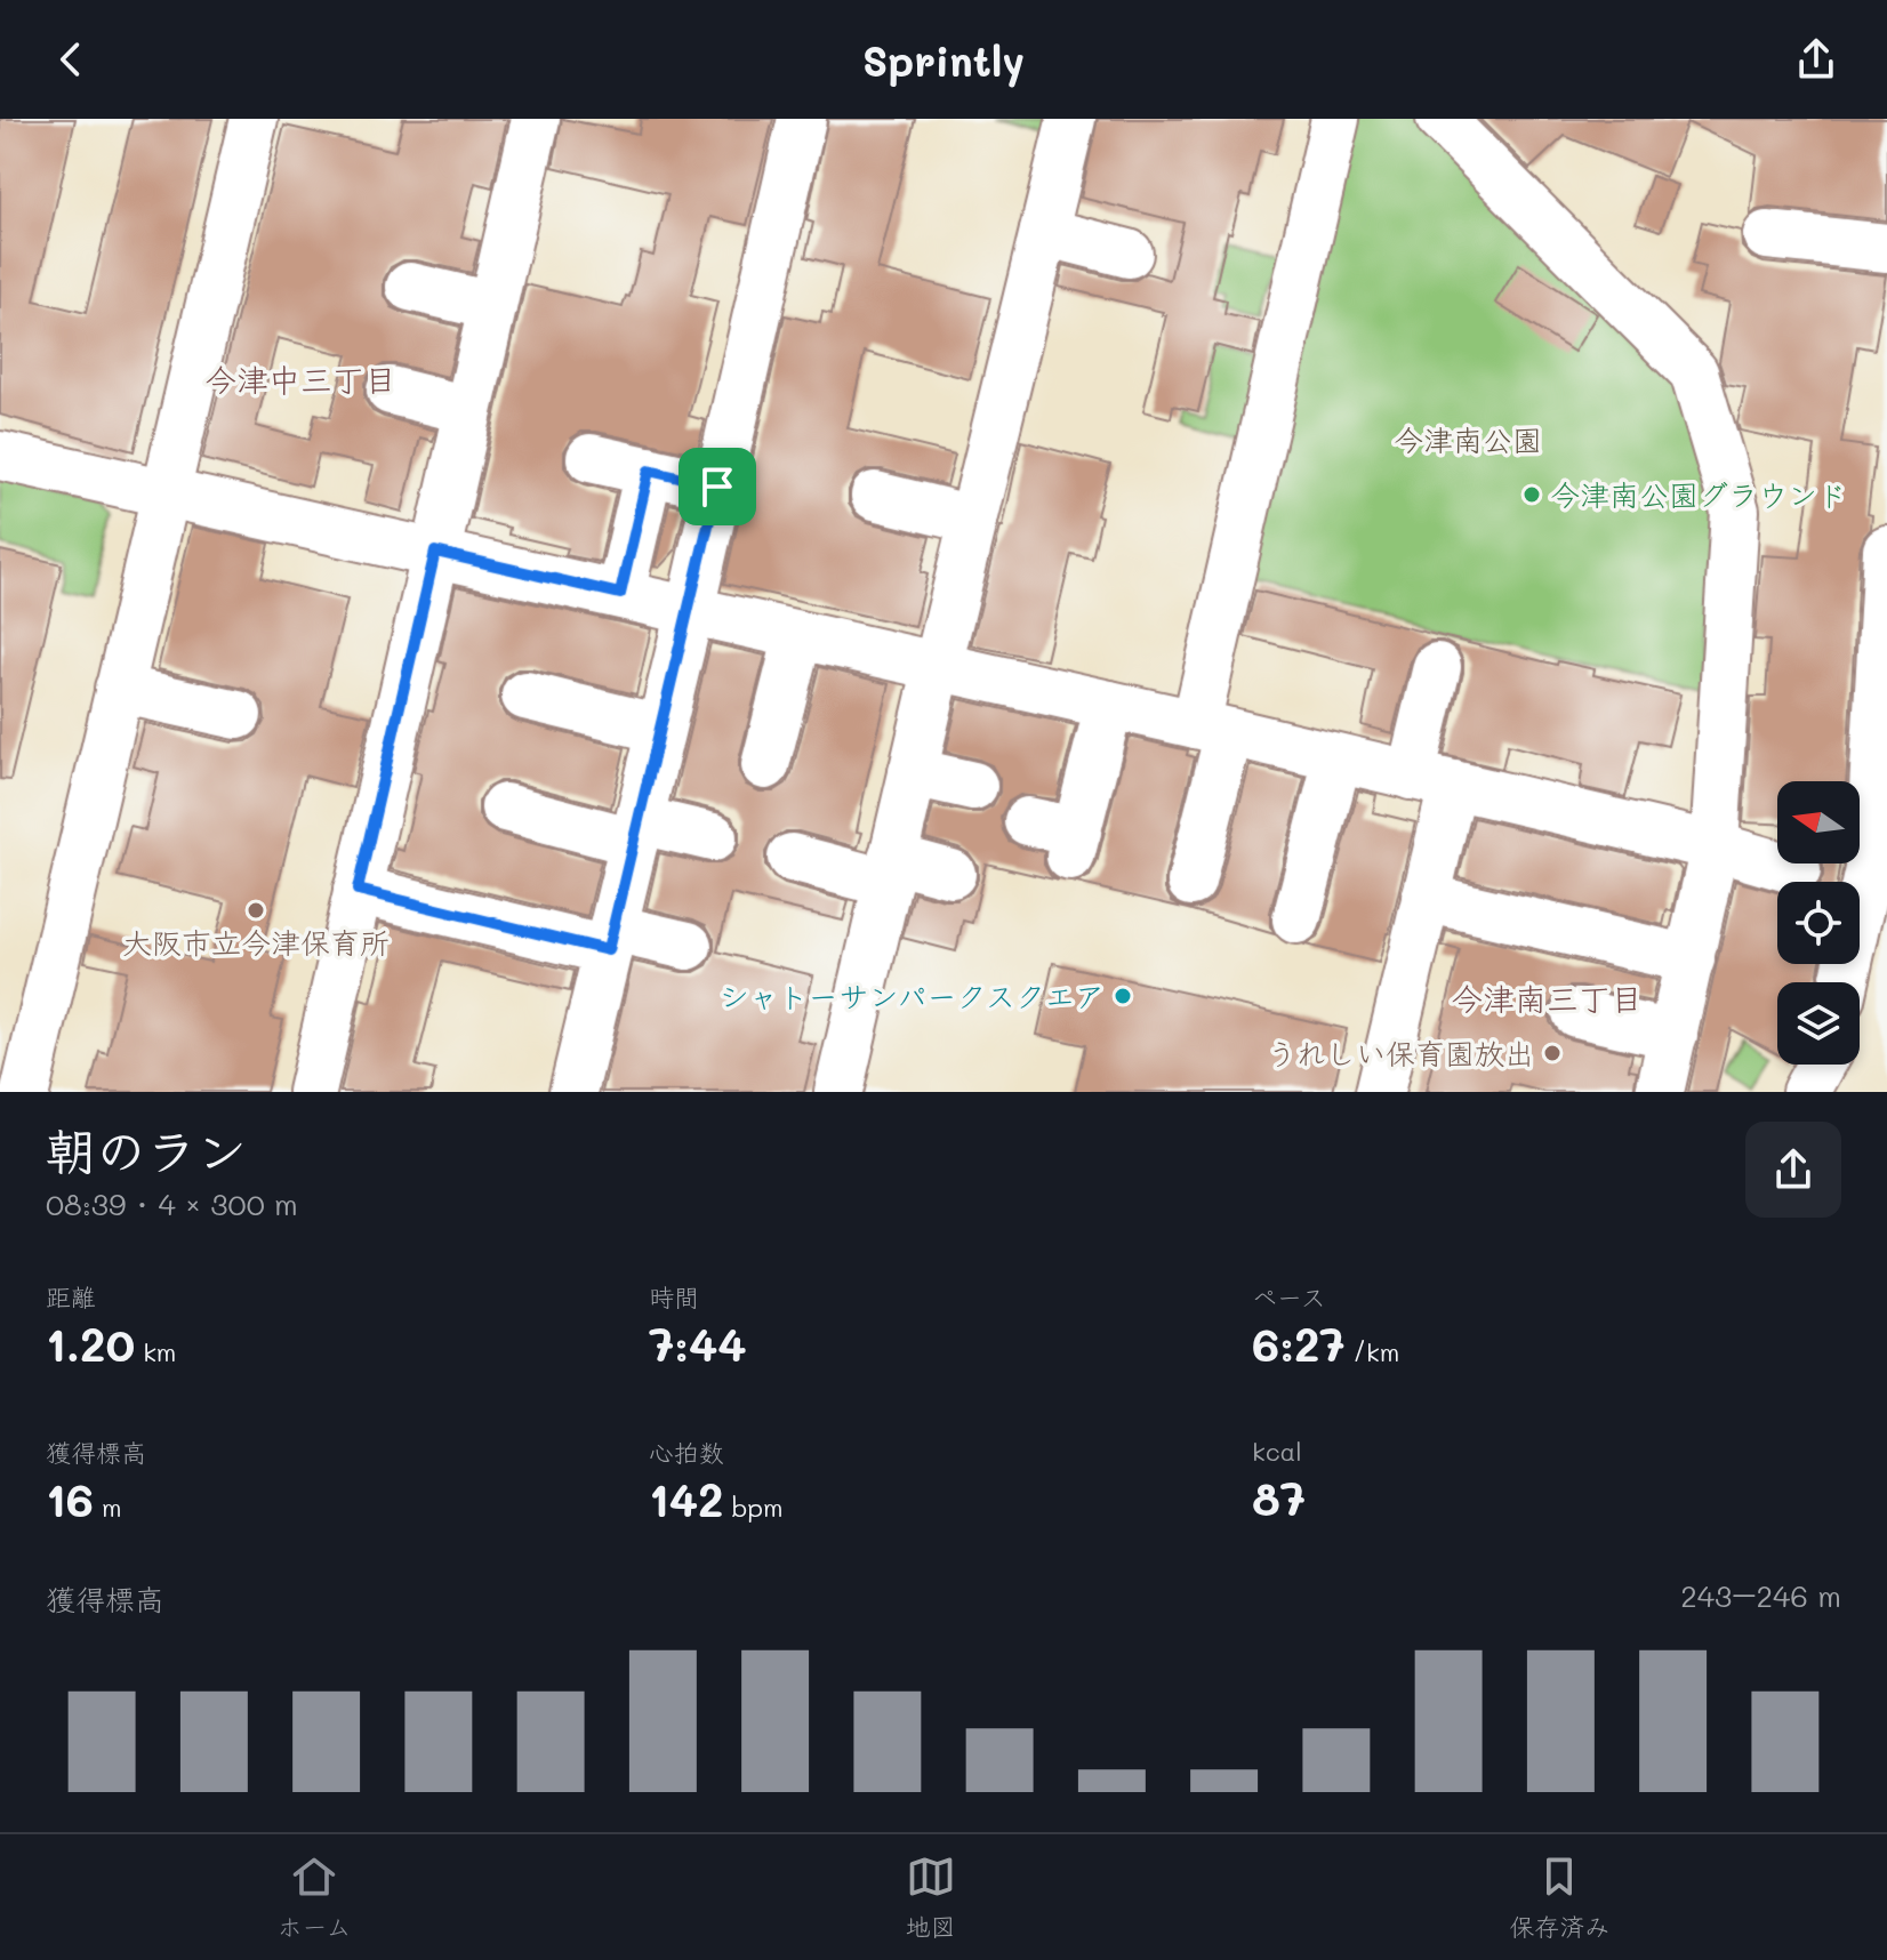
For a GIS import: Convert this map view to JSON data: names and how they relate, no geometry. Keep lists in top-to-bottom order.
{
  "districts": ["今津中三丁目", "今津南三丁目"],
  "parks": ["今津南公園"],
  "places": [
    "今津南公園グラウンド",
    "大阪市立今津保育所",
    "シャトーサンパークスクエア",
    "うれしい保育園放出"
  ],
  "north": "left",
  "page": {
    "header": "Sprintly",
    "heading": ["朝のラン", "08:39 · 4 × 300 m"],
    "stats": [
      ["距離", "1.20 km"],
      ["時間", "7:44"],
      ["ペース", "6:27 /km"],
      ["獲得標高", "16 m"],
      ["心拍数", "142 bpm"],
      ["kcal", "87"]
    ],
    "chart": ["獲得標高", "243–246 m"],
    "tabs": ["ホーム", "地図", "保存済み"]
  }
}
